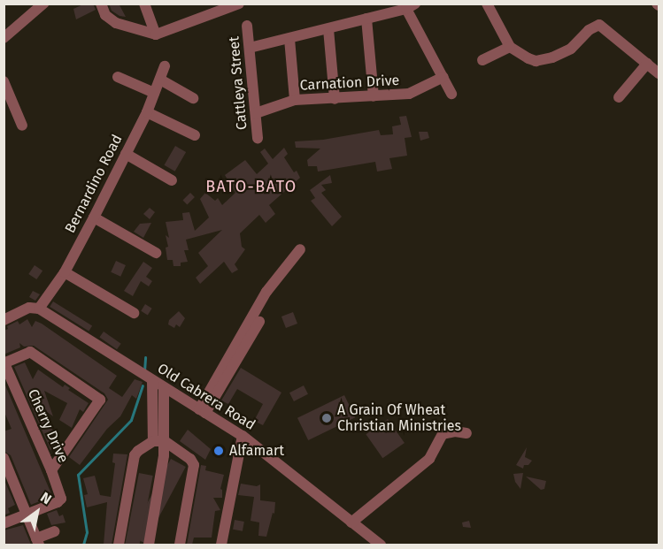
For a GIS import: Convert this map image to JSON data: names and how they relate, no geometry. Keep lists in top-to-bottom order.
{
  "streets": {
    "street": [
      "Cattleya Street",
      "Carnation Drive",
      "Bernardino Road",
      "Old Cabrera Road",
      "Cherry Drive"
    ]
  },
  "crossings": [
    ["Cattleya Street", "Carnation Drive"],
    ["Bernardino Road", "Old Cabrera Road"]
  ],
  "districts": ["BATO-BATO"],
  "places": ["A Grain Of Wheat Christian Ministries", "Alfamart"],
  "north": "top right"
}
